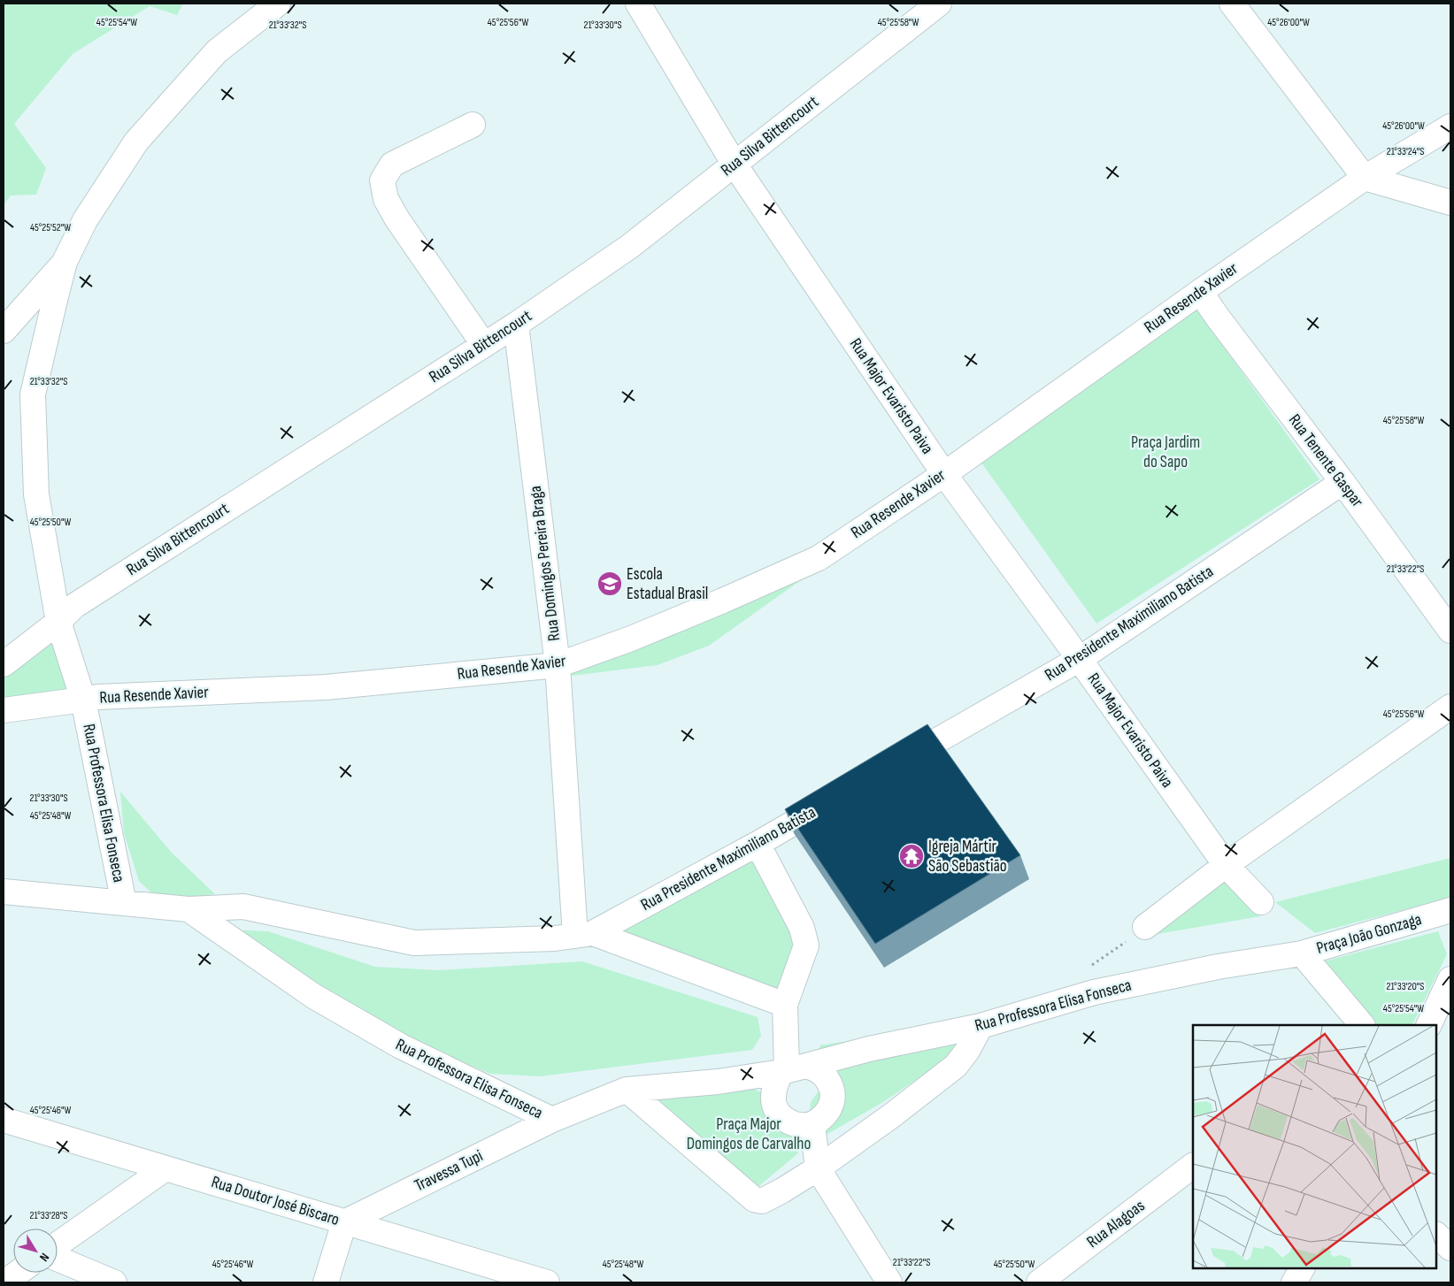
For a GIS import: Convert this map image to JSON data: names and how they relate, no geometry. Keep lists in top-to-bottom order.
{
  "streets": {
    "street": [
      "Rua Silva Bittencourt",
      "Rua Resende Xavier",
      "Rua Major Evaristo Paiva",
      "Rua Tenente Gaspar",
      "Rua Domingos Pereira Braga",
      "Rua Presidente Maximiliano Batista",
      "Rua Professora Elisa Fonseca",
      "Praça João Gonzaga",
      "Travessa Tupi",
      "Rua Doutor José Biscaro",
      "Rua Alagoas"
    ]
  },
  "crossings": [
    ["Rua Silva Bittencourt", "Rua Major Evaristo Paiva"],
    ["Rua Silva Bittencourt", "Rua Domingos Pereira Braga"],
    ["Rua Silva Bittencourt", "Rua Professora Elisa Fonseca"],
    ["Rua Resende Xavier", "Rua Major Evaristo Paiva"],
    ["Rua Resende Xavier", "Rua Tenente Gaspar"],
    ["Rua Resende Xavier", "Rua Domingos Pereira Braga"],
    ["Rua Resende Xavier", "Rua Professora Elisa Fonseca"],
    ["Rua Major Evaristo Paiva", "Rua Presidente Maximiliano Batista"],
    ["Rua Tenente Gaspar", "Rua Presidente Maximiliano Batista"],
    ["Rua Domingos Pereira Braga", "Rua Presidente Maximiliano Batista"],
    ["Rua Presidente Maximiliano Batista", "Rua Professora Elisa Fonseca"],
    ["Rua Professora Elisa Fonseca", "Praça João Gonzaga"],
    ["Rua Professora Elisa Fonseca", "Travessa Tupi"],
    ["Travessa Tupi", "Rua Doutor José Biscaro"]
  ],
  "parks": ["Praça Jardim do Sapo", "Praça Major Domingos de Carvalho"],
  "places": {
    "school or university": ["Escola Estadual Brasil"],
    "temple": ["Igreja Mártir São Sebastião"]
  },
  "north": "bottom right",
  "coordinates": [
    "45°25'54\"W",
    "45°25'56\"W",
    "45°25'58\"W",
    "45°26'00\"W",
    "21°33'32\"S",
    "21°33'30\"S",
    "21°33'24\"S",
    "45°25'52\"W",
    "45°25'50\"W",
    "21°33'22\"S",
    "45°25'48\"W",
    "21°33'20\"S",
    "45°25'46\"W",
    "21°33'28\"S"
  ]
}
